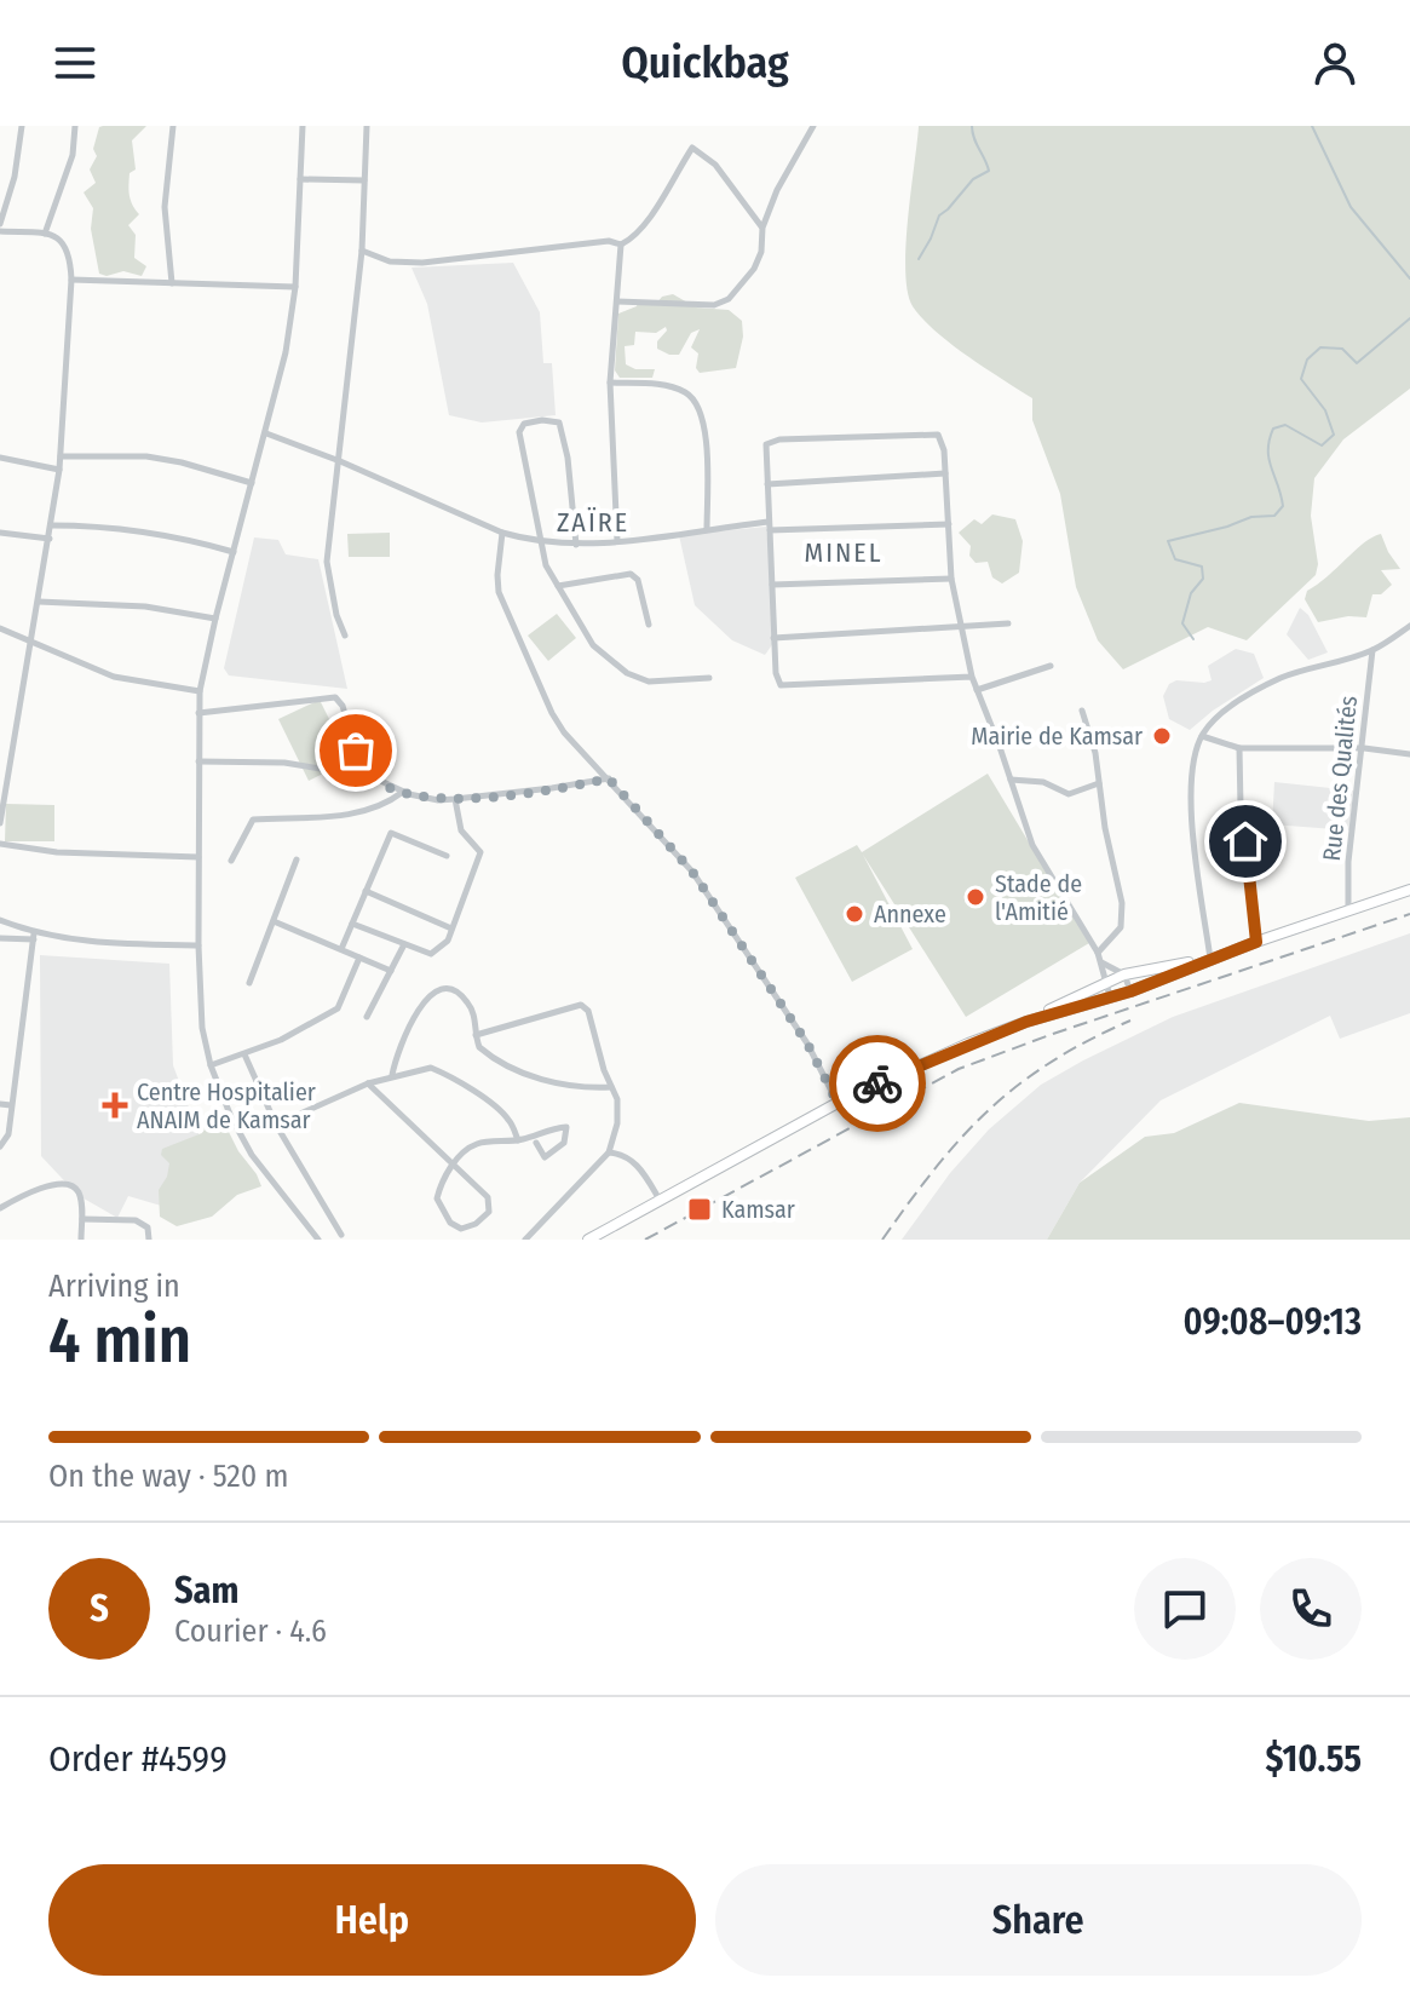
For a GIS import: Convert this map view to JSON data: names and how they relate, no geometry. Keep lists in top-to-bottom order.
{
  "streets": {
    "street": ["Rue des Qualités"]
  },
  "districts": ["ZAÏRE", "MINEL"],
  "places": {
    "other": ["Mairie de Kamsar", "Stade de l'Amitié", "Annexe"],
    "health": ["Centre Hospitalier ANAIM de Kamsar"],
    "transit": ["Kamsar"]
  },
  "page": {
    "header": "Quickbag",
    "heading": ["4 min", "Arriving in", "09:08–09:13"],
    "panel": [
      "Sam",
      "Courier · 4.6",
      "Order #4599",
      "$10.55"
    ],
    "bar": "On the way · 520 m",
    "round": "S",
    "buttons": ["Help", "Share"]
  }
}
